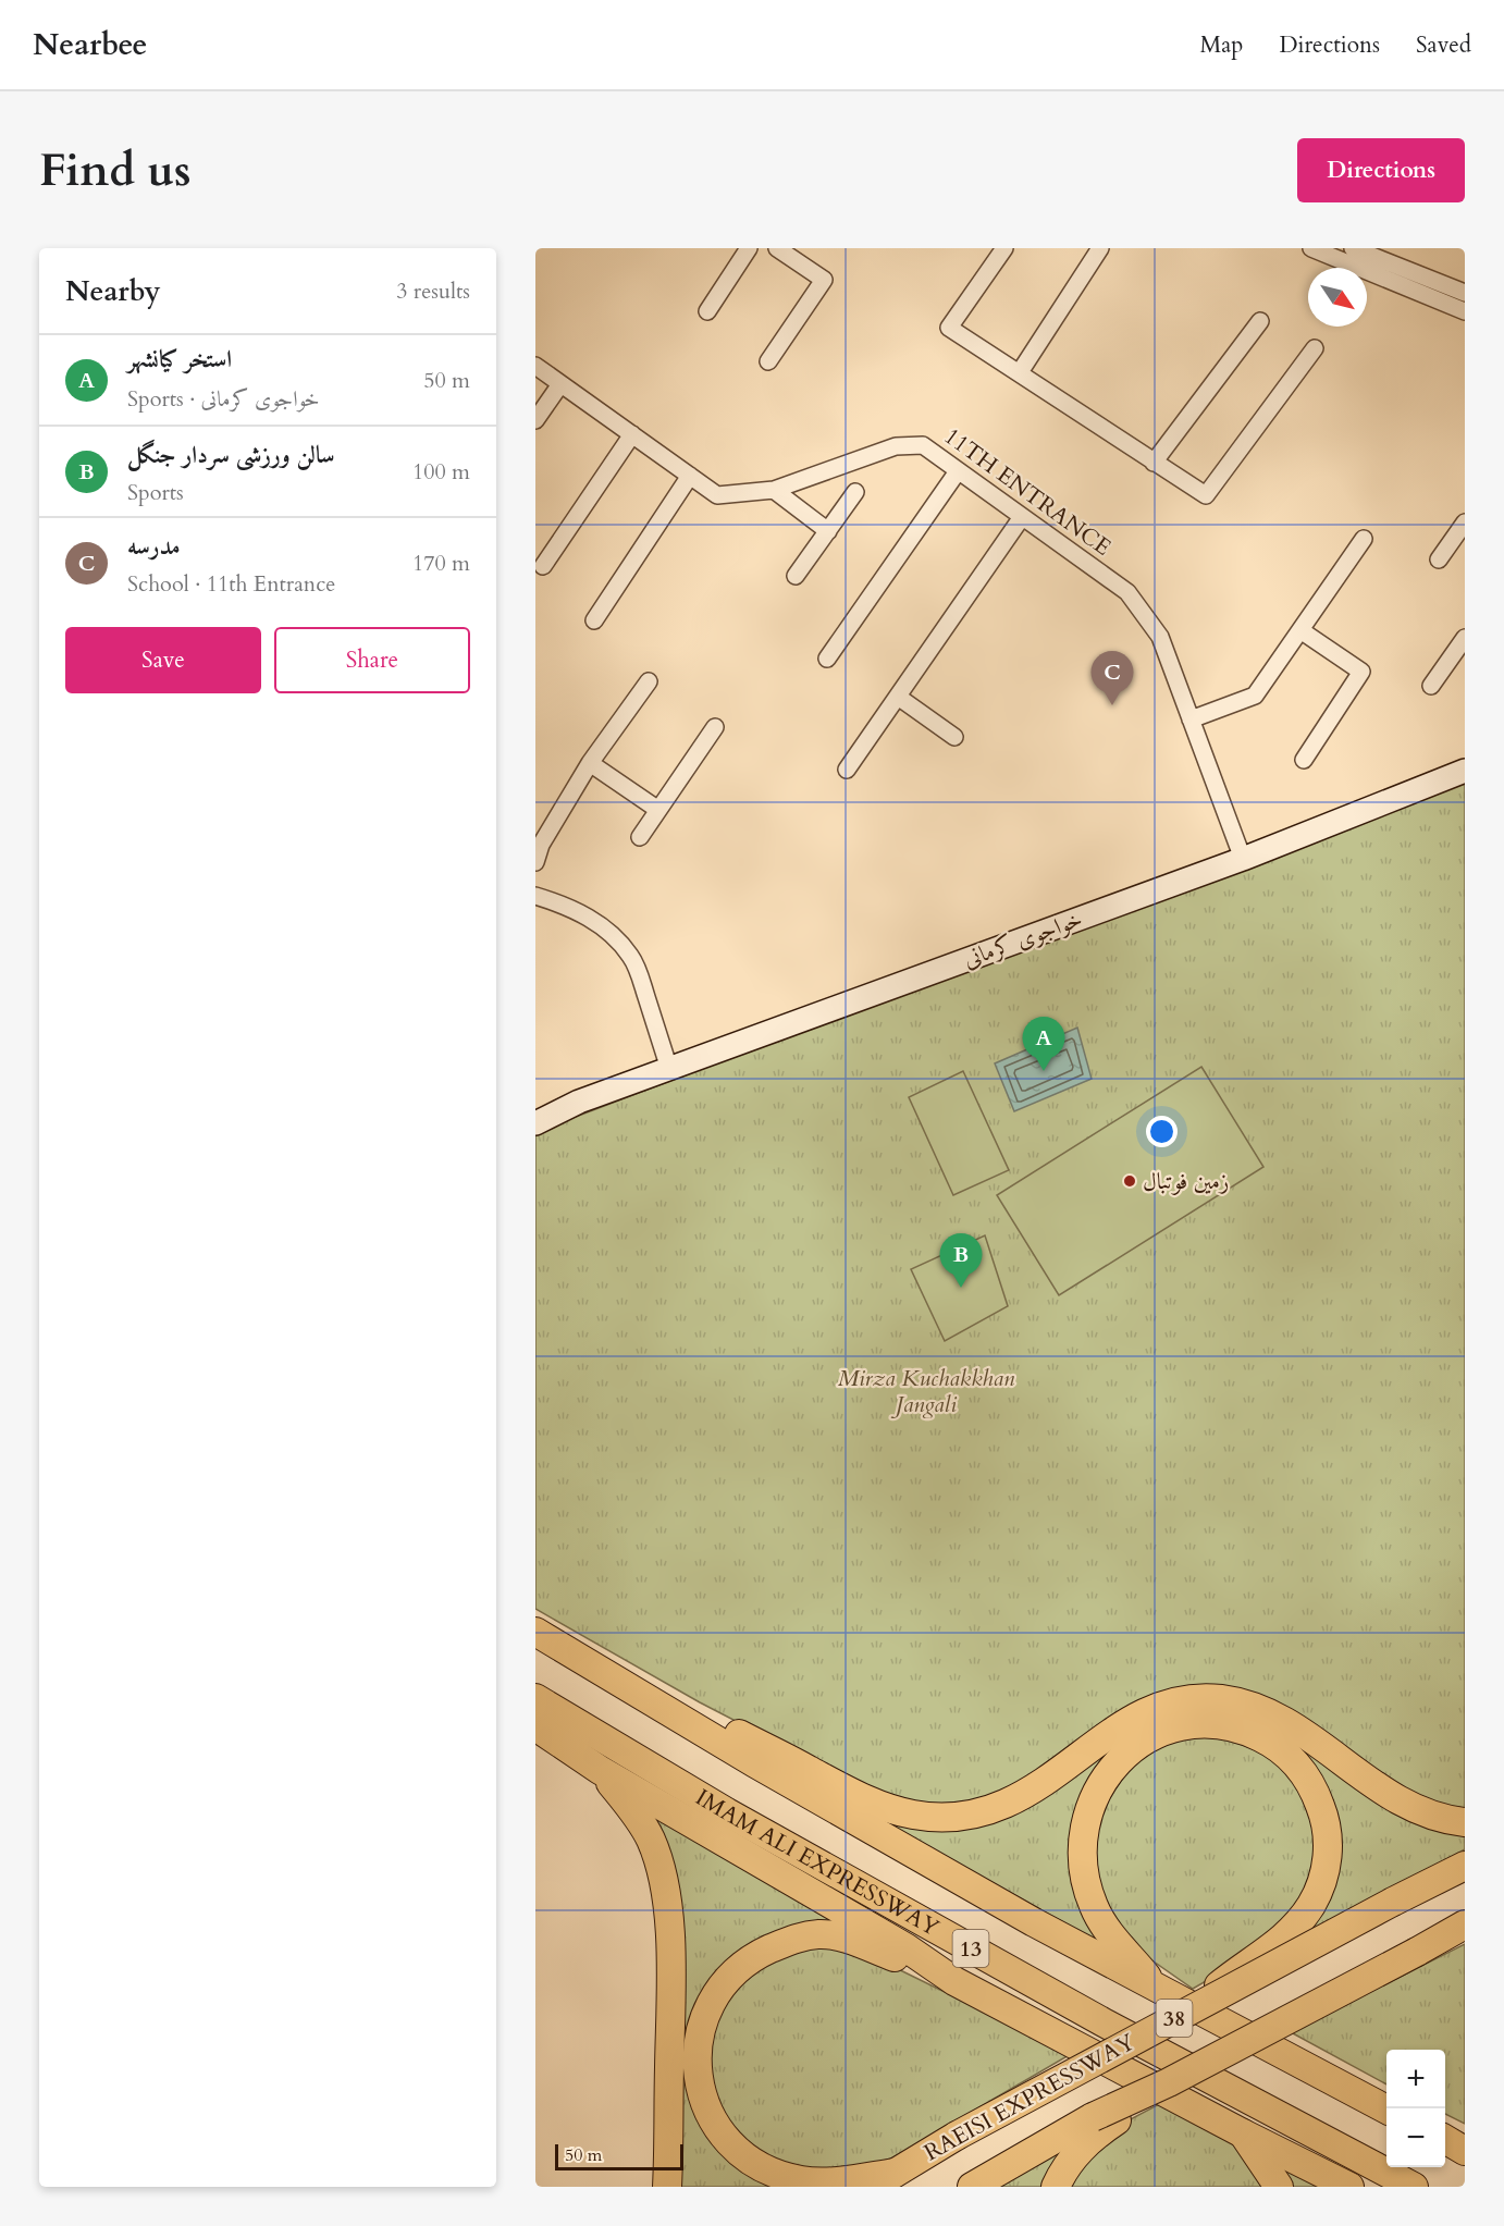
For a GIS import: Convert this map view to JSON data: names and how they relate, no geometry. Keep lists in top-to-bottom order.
{
  "streets": {
    "highway": [
      "IMAM ALI EXPRESSWAY",
      "13",
      "38",
      "RAEISI EXPRESSWAY"
    ],
    "main road": ["خواجوی کرمانی"],
    "street": ["11TH ENTRANCE"]
  },
  "crossings": [
    ["11TH ENTRANCE", "خواجوی کرمانی"]
  ],
  "parks": ["Mirza Kuchakkhan Jangali"],
  "places": ["زمین فوتبال"],
  "scale_bar": "50 m",
  "north": "bottom right",
  "page": {
    "header": "Nearbee",
    "nav": ["Map", "Directions", "Saved"],
    "buttons": [
      "Directions",
      ["Save", "Share"]
    ],
    "title": "Find us",
    "heading": ["Nearby", "3 results"],
    "list": [
      {
        "mark": "A",
        "name": "استخر کیانشهر",
        "note": "Sports · خواجوی کرمانی",
        "value": "50 m"
      },
      {
        "mark": "B",
        "name": "سالن ورزشی سردار جنگل",
        "note": "Sports",
        "value": "100 m"
      },
      {
        "mark": "C",
        "name": "مدرسه",
        "note": "School · 11th Entrance",
        "value": "170 m"
      }
    ],
    "pins": ["C", "A", "B"],
    "map_buttons": ["+", "−"],
    "scale": "50 m"
  }
}
